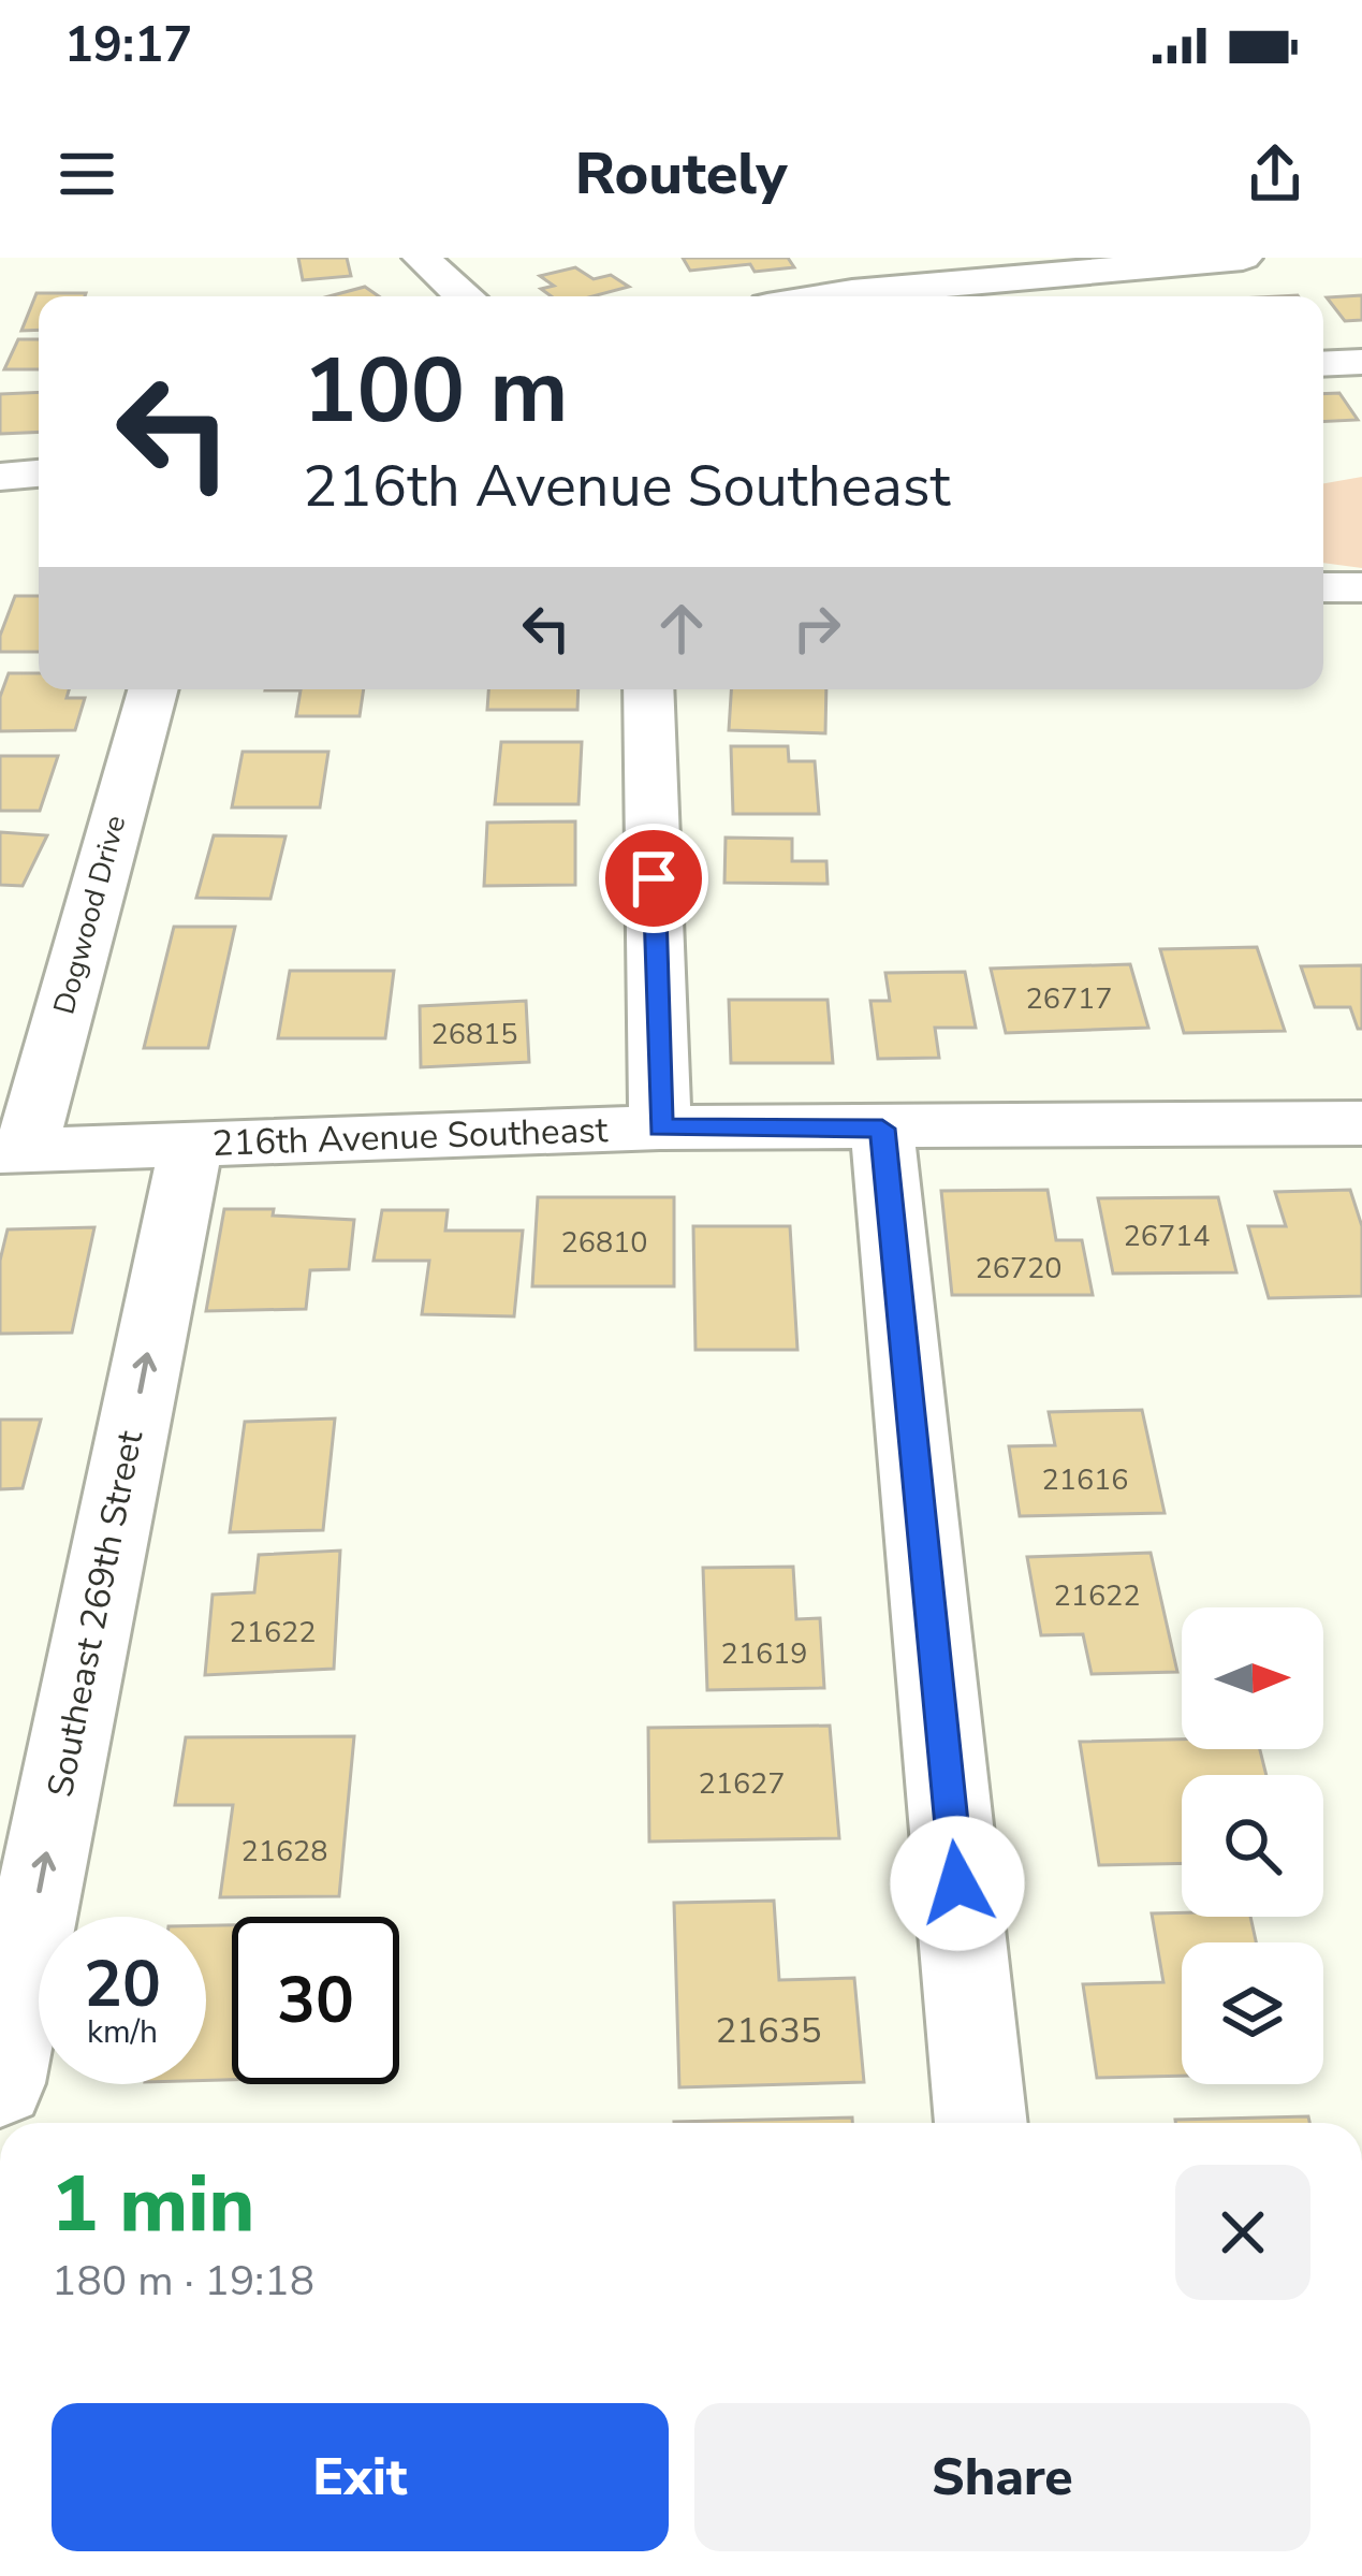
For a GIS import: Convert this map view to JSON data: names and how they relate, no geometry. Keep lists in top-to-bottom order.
{
  "streets": {
    "street": ["Dogwood Drive", "216th Avenue Southeast", "Southeast 269th Street"]
  },
  "crossings": [
    ["Dogwood Drive", "216th Avenue Southeast"],
    ["216th Avenue Southeast", "Southeast 269th Street"]
  ],
  "one_way": ["Southeast 269th Street"],
  "house_numbers": [
    "26717",
    "26815",
    "26714",
    "26810",
    "26720",
    "21616",
    "21622",
    "21622",
    "21619",
    "21627",
    "21628",
    "21635"
  ],
  "north": "right",
  "page": {
    "status": "19:17",
    "header": "Routely",
    "turn": ["100 m", "216th Avenue Southeast"],
    "speed": "20 km/h",
    "limit": "30",
    "heading": ["1 min", "180 m · 19:18"],
    "buttons": ["Exit", "Share"]
  }
}
